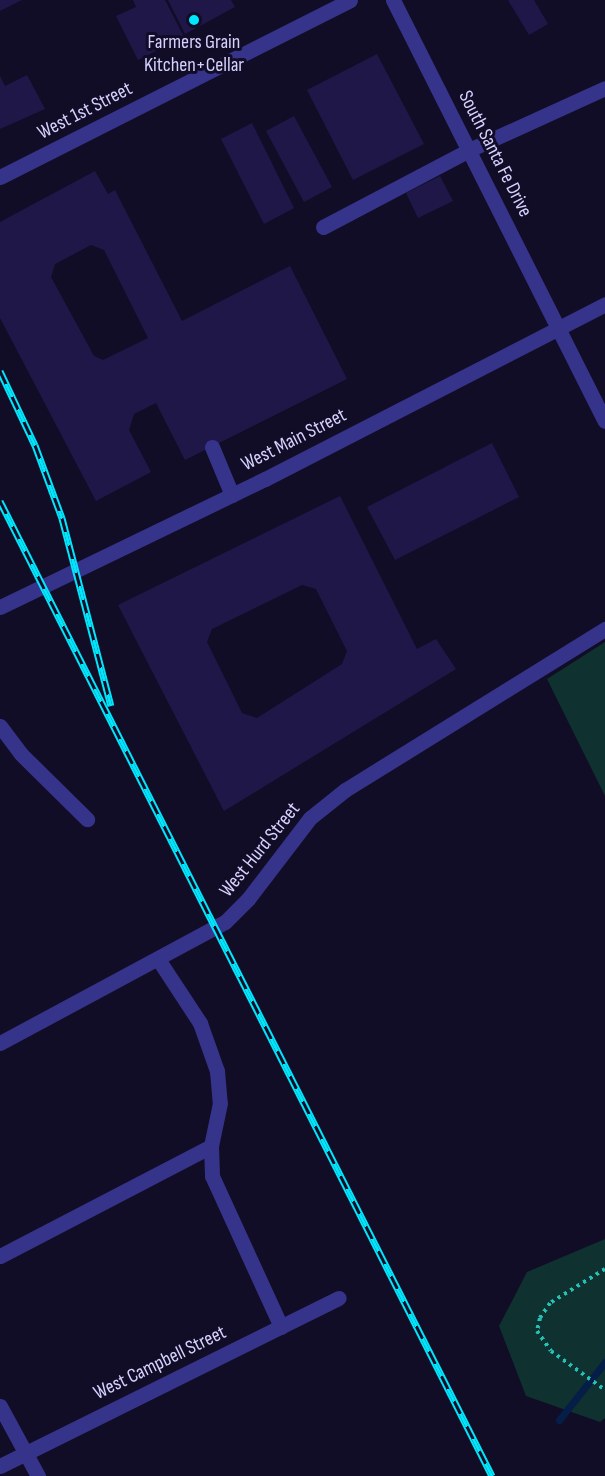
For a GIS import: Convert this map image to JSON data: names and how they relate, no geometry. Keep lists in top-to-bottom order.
{
  "streets": {
    "street": [
      "West 1st Street",
      "South Santa Fe Drive",
      "West Main Street",
      "West Hurd Street",
      "West Campbell Street"
    ]
  },
  "crossings": [
    ["South Santa Fe Drive", "West Main Street"]
  ],
  "places": ["Farmers Grain Kitchen+Cellar"]
}
